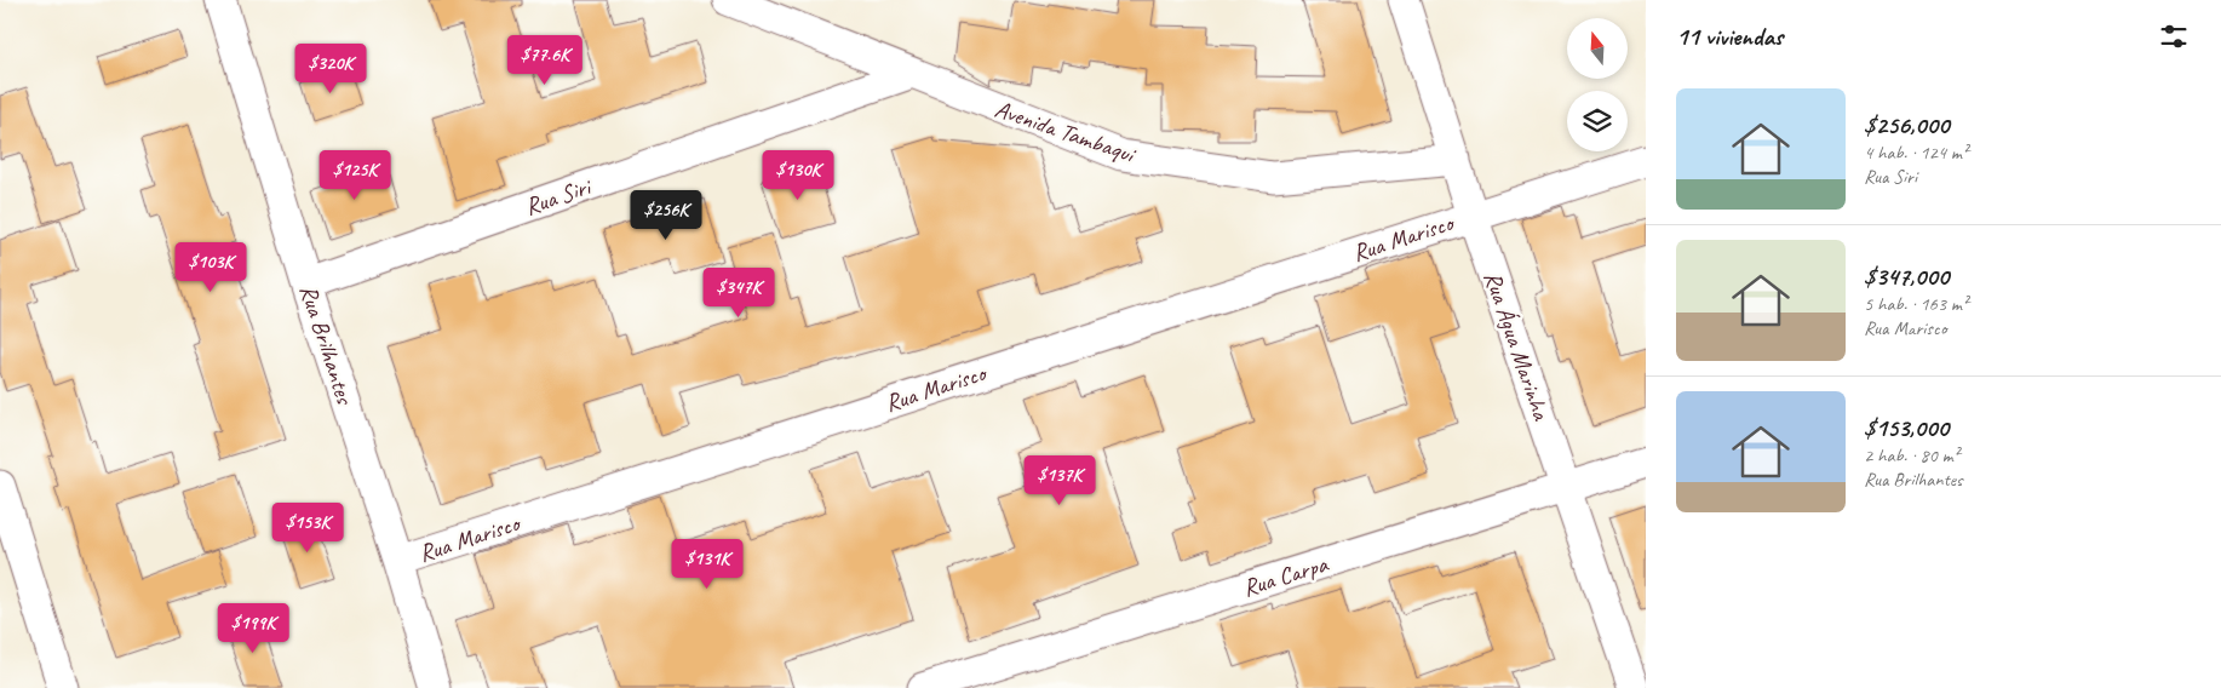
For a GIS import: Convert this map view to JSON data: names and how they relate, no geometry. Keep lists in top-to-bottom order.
{
  "streets": {
    "street": [
      "Avenida Tambaqui",
      "Rua Siri",
      "Rua Marisco",
      "Rua Brilhantes",
      "Rua Água Marinha",
      "Rua Carpa"
    ]
  },
  "crossings": [
    ["Avenida Tambaqui", "Rua Siri"],
    ["Avenida Tambaqui", "Rua Água Marinha"],
    ["Rua Siri", "Rua Brilhantes"],
    ["Rua Marisco", "Rua Brilhantes"],
    ["Rua Marisco", "Rua Água Marinha"],
    ["Rua Água Marinha", "Rua Carpa"]
  ],
  "north": "top",
  "page": {
    "heading": "11 viviendas",
    "price": [
      "$77.6K",
      "$320K",
      "$125K",
      "$130K",
      "$256K",
      "$103K",
      "$347K",
      "$137K",
      "$153K",
      "$131K",
      "$199K"
    ],
    "list": [
      {
        "name": "$256,000",
        "note": "4 hab. · 124 m² · Rua Siri"
      },
      {
        "name": "$347,000",
        "note": "5 hab. · 163 m² · Rua Marisco"
      },
      {
        "name": "$153,000",
        "note": "2 hab. · 80 m² · Rua Brilhantes"
      }
    ]
  }
}
